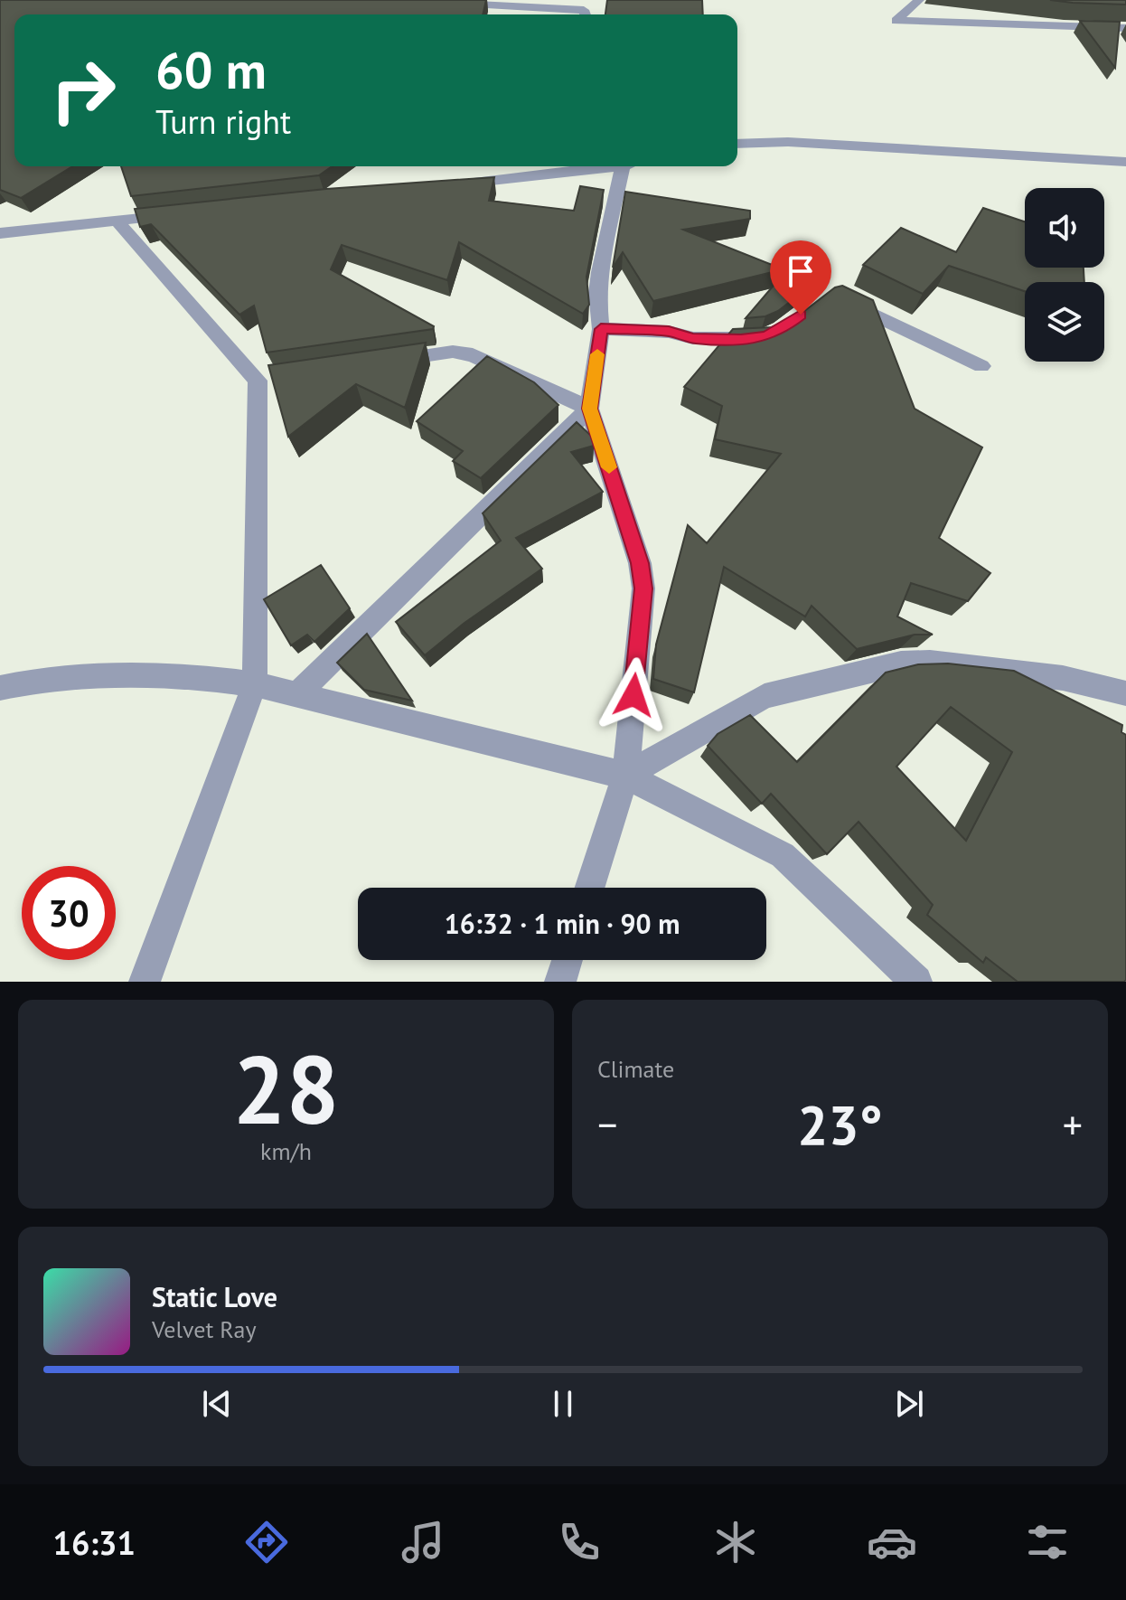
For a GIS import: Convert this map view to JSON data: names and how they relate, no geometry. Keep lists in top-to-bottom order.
{
  "page": {
    "turn": ["60 m", "Turn right"],
    "limit": "30",
    "trip": "16:32 · 1 min · 90 m",
    "tile": [
      ["28", "km/h"],
      "Climate"
    ],
    "heat": ["−", "23°", "+"],
    "song": ["Static Love", "Velvet Ray"],
    "tabs": "16:31"
  }
}
